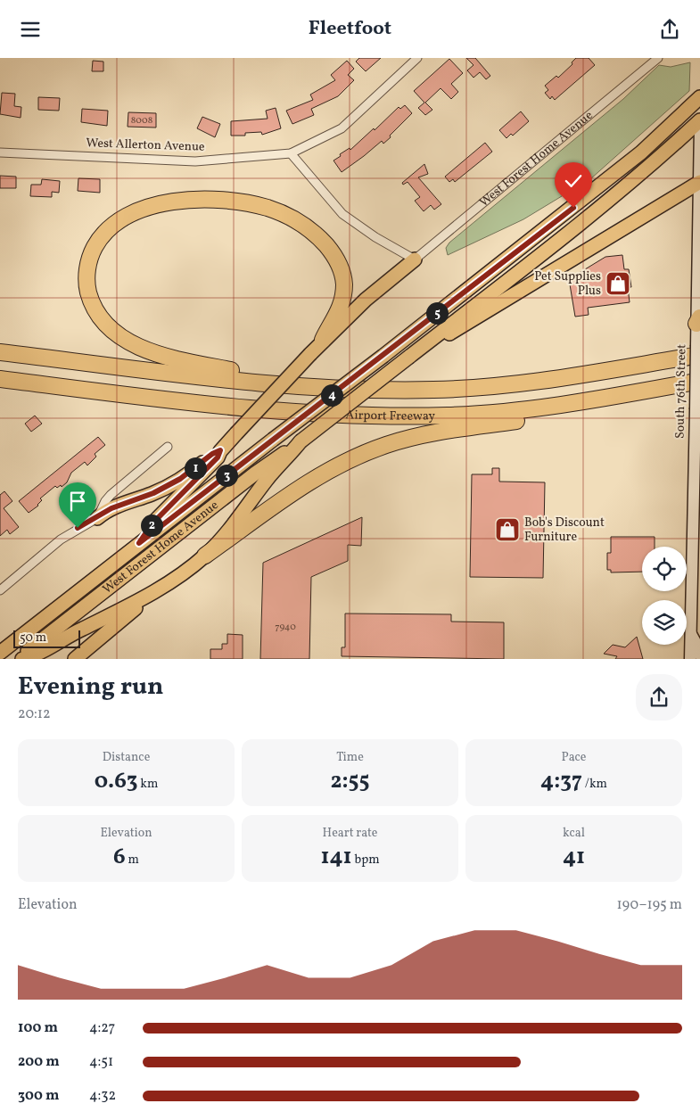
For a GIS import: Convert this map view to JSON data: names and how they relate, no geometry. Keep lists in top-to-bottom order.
{
  "streets": {
    "highway": ["Airport Freeway"],
    "main road": ["West Forest Home Avenue", "South 76th Street"],
    "street": ["West Allerton Avenue"]
  },
  "places": {
    "shop": ["Pet Supplies Plus", "Bob's Discount Furniture"]
  },
  "house_numbers": ["8008", "7940"],
  "scale_bar": "50 m",
  "page": {
    "header": "Fleetfoot",
    "pins": [
      "5",
      "4",
      "1",
      "3",
      "2"
    ],
    "scale": "50 m",
    "heading": ["Evening run", "20:12"],
    "stats": [
      ["Distance", "0.63 km"],
      ["Time", "2:55"],
      ["Pace", "4:37 /km"],
      ["Elevation", "6 m"],
      ["Heart rate", "141 bpm"],
      ["kcal", "41"]
    ],
    "chart": ["Elevation", "190–195 m"],
    "list": [
      {
        "name": "100 m",
        "note": "4:27"
      },
      {
        "name": "200 m",
        "note": "4:51"
      },
      {
        "name": "300 m",
        "note": "4:32"
      }
    ]
  }
}
